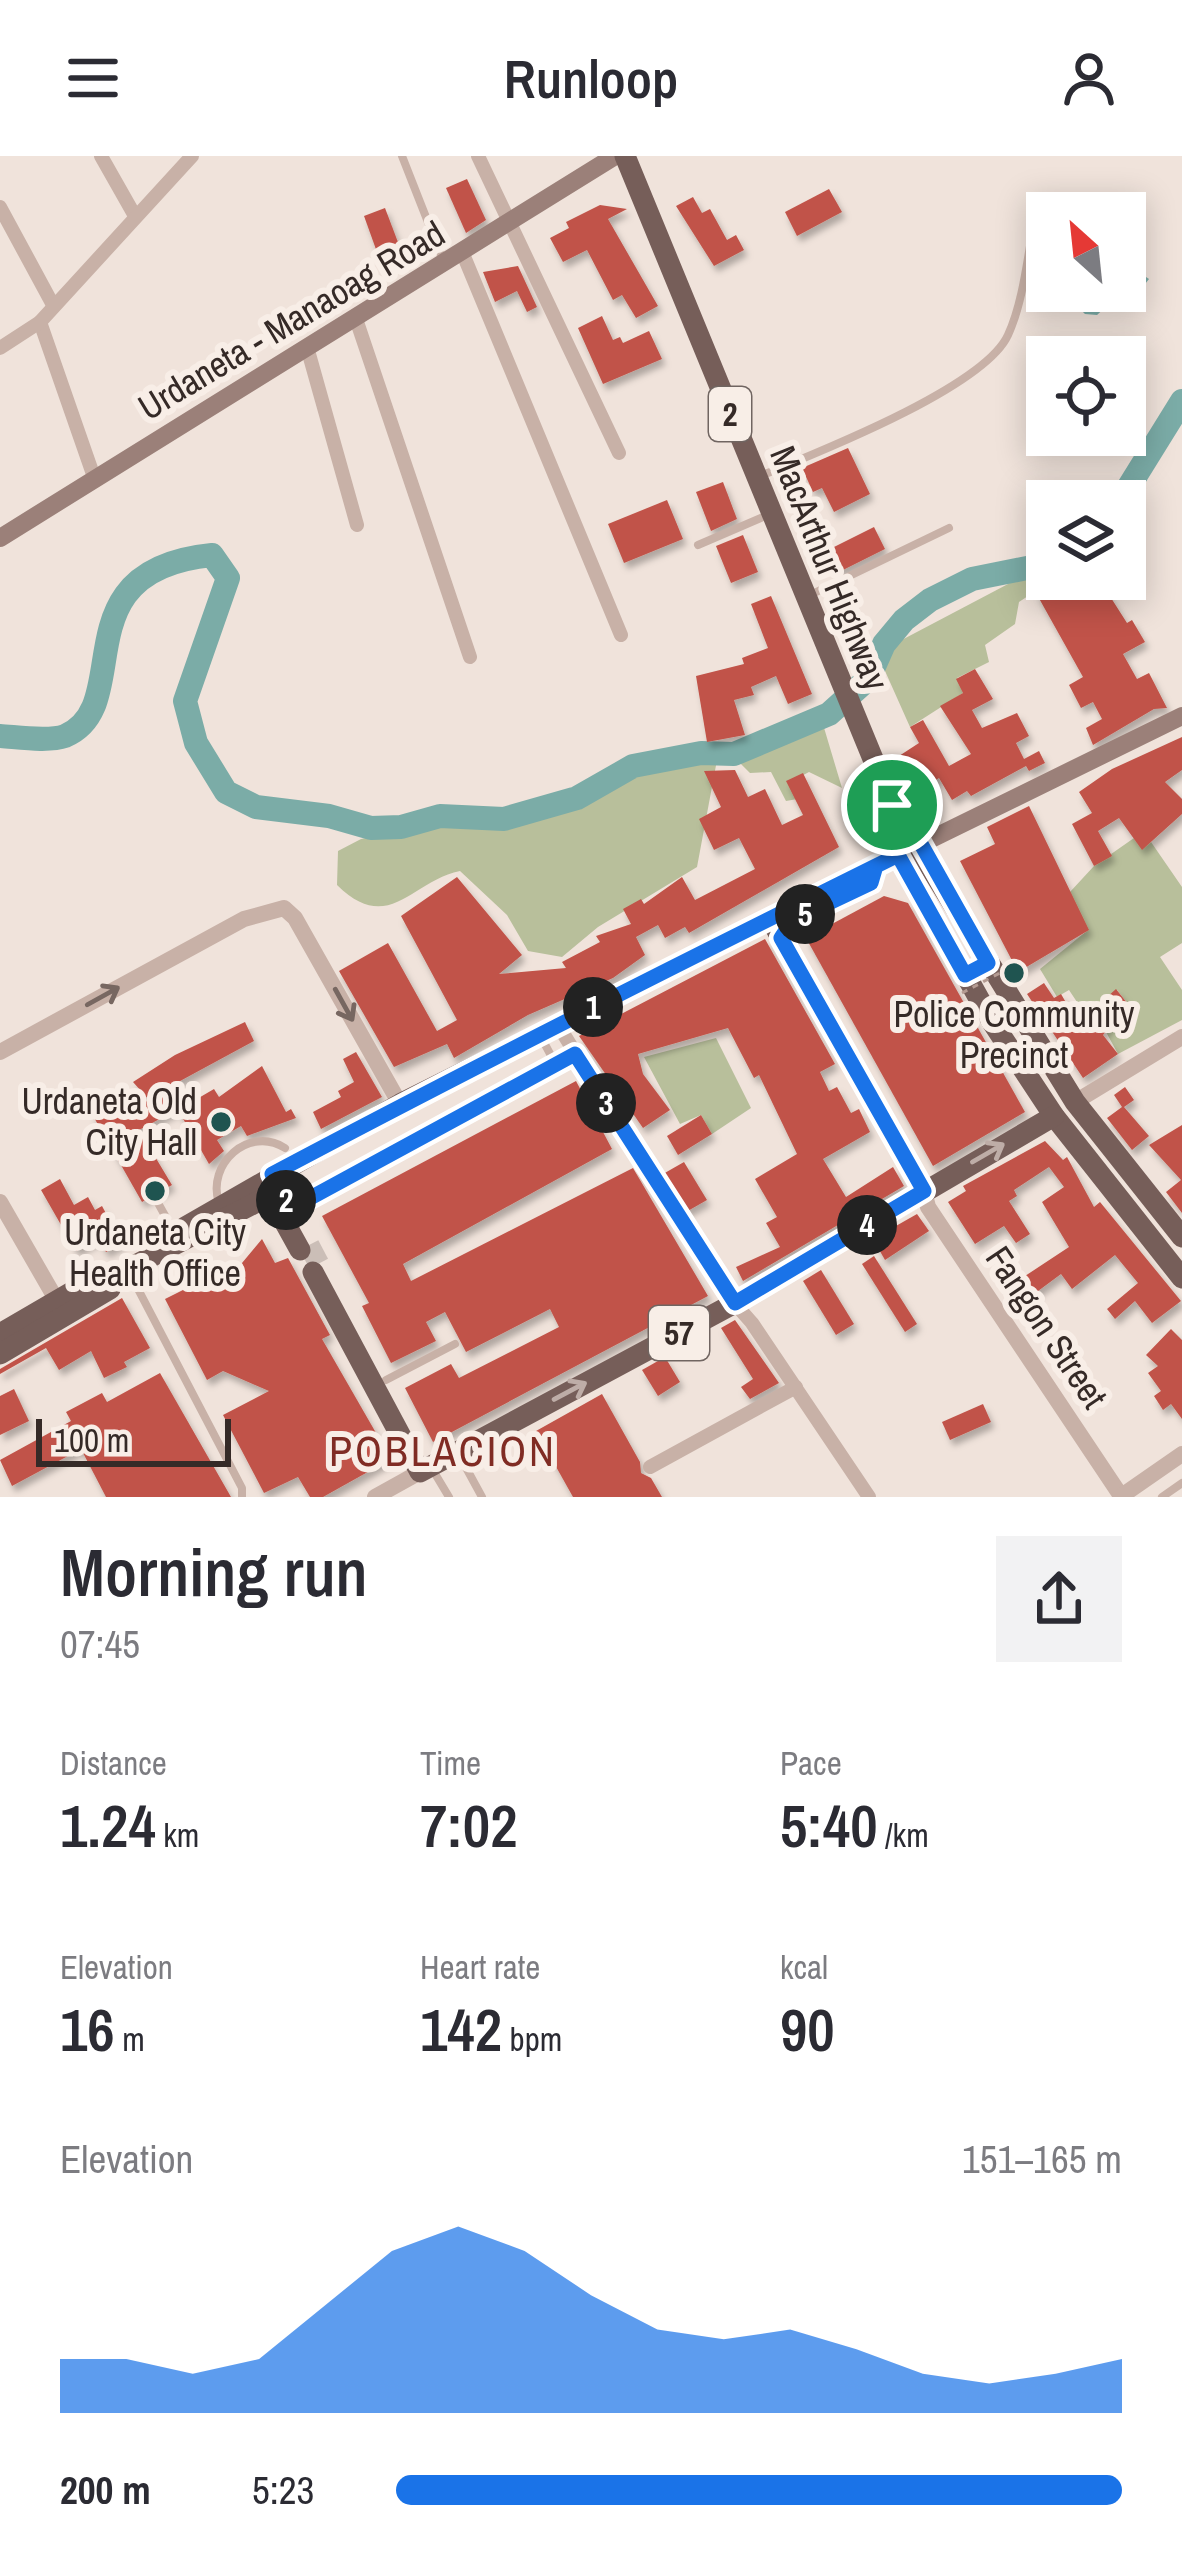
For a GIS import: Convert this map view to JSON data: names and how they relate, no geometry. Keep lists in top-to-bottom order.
{
  "streets": {
    "main road": [
      "Urdaneta - Manaoag Road",
      "2",
      "MacArthur Highway",
      "57"
    ],
    "street": ["Fangon Street"]
  },
  "crossings": [
    ["MacArthur Highway", "57"],
    ["Fangon Street", "57"]
  ],
  "districts": ["POBLACION"],
  "places": ["Police Community Precinct", "Urdaneta Old City Hall", "Urdaneta City Health Office"],
  "scale_bar": "100 m",
  "north": "top left",
  "page": {
    "header": "Runloop",
    "pins": [
      "5",
      "1",
      "3",
      "2",
      "4"
    ],
    "scale": "100 m",
    "heading": ["Morning run", "07:45"],
    "stats": [
      ["Distance", "1.24 km"],
      ["Time", "7:02"],
      ["Pace", "5:40 /km"],
      ["Elevation", "16 m"],
      ["Heart rate", "142 bpm"],
      ["kcal", "90"]
    ],
    "chart": ["Elevation", "151–165 m"],
    "list": [
      {
        "name": "200 m",
        "note": "5:23"
      }
    ]
  }
}
